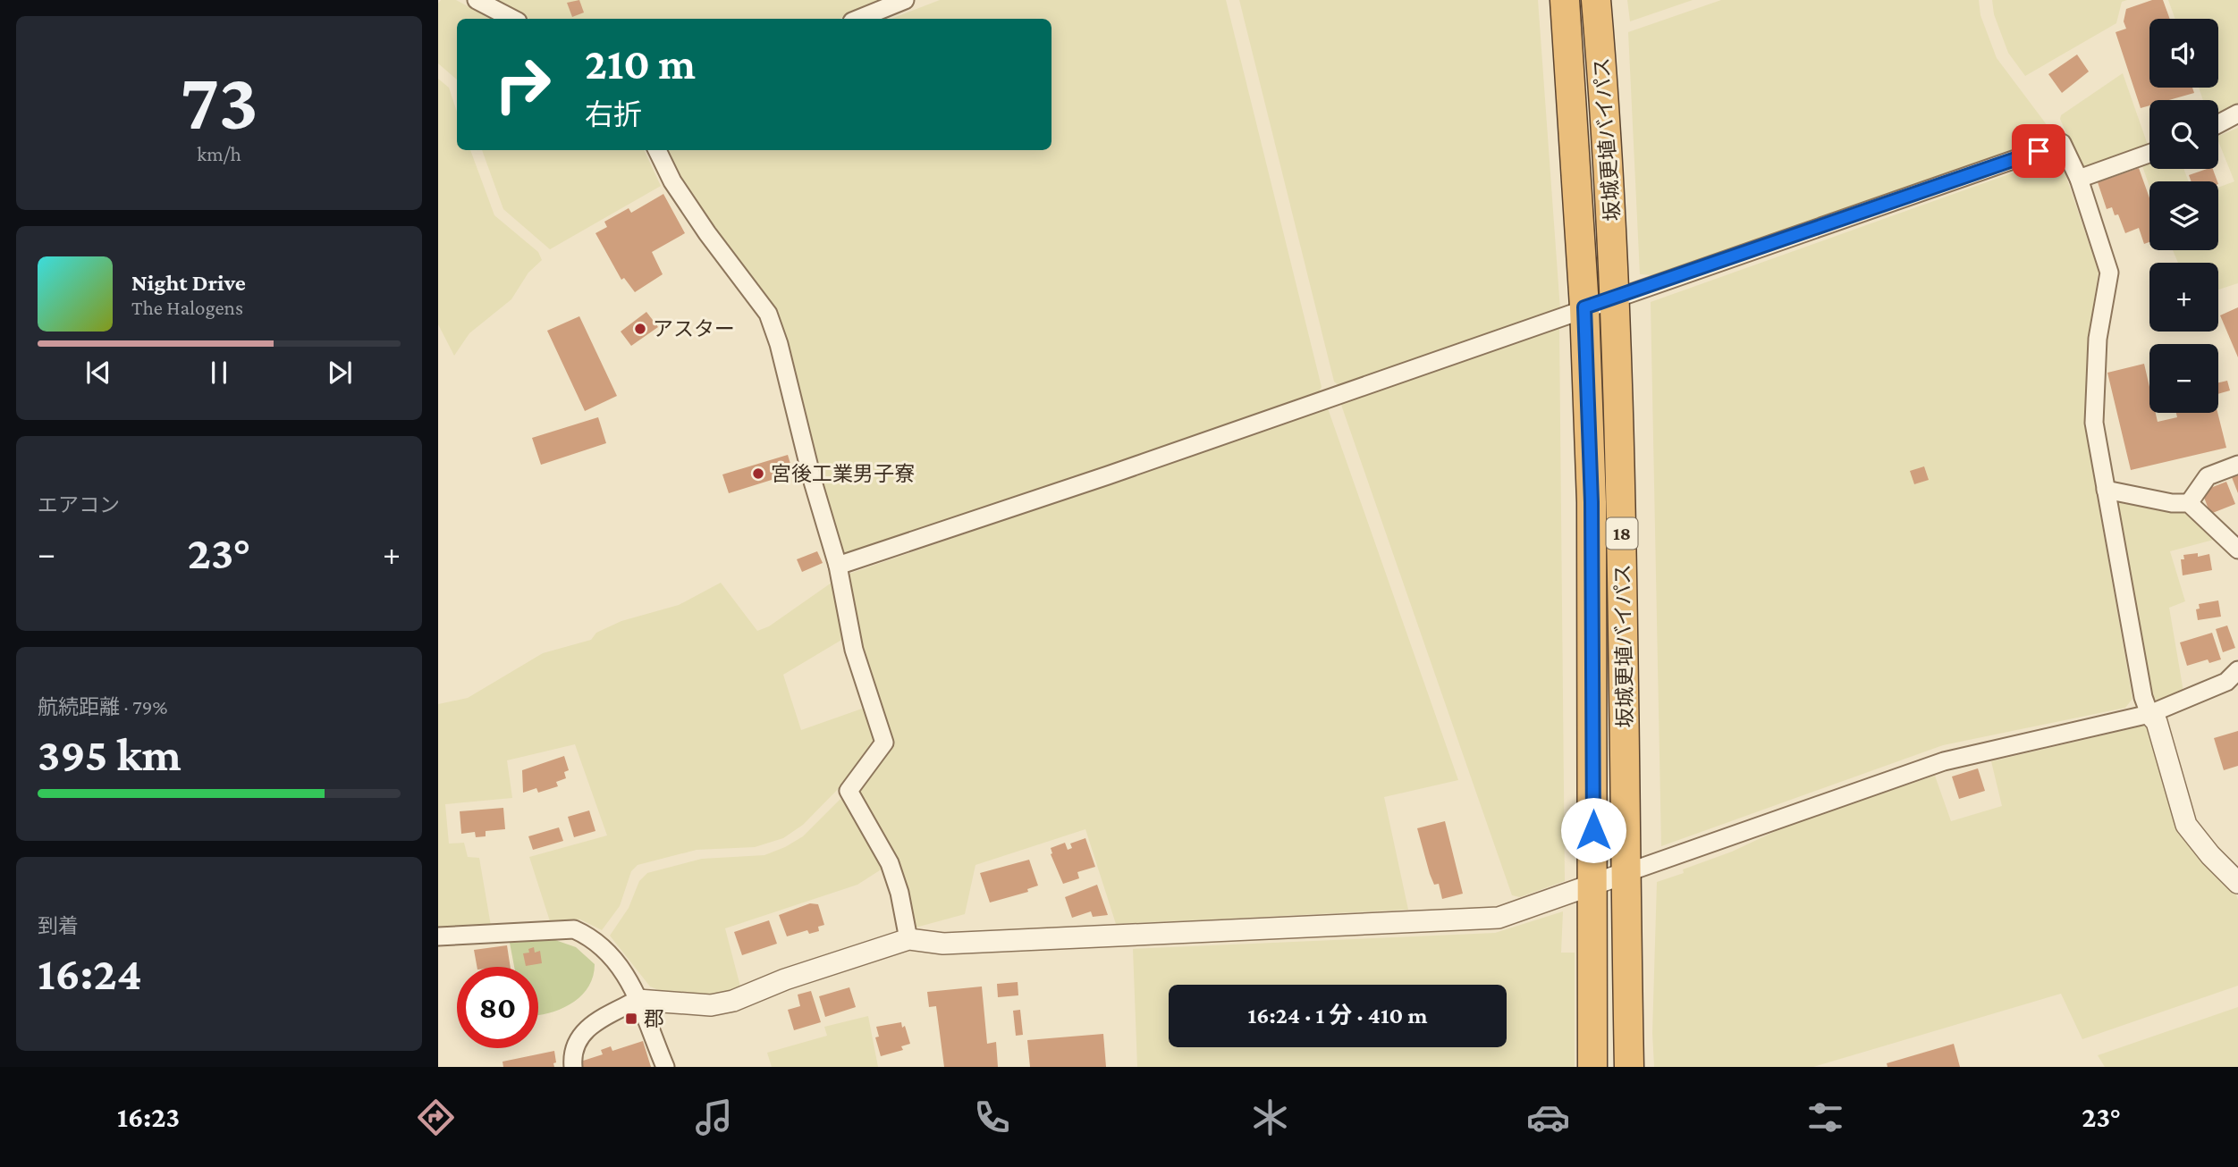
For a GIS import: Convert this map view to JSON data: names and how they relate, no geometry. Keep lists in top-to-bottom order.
{
  "streets": {
    "highway": ["坂城更埴バイパス", "18"]
  },
  "places": {
    "other": ["アスター", "宮後工業男子寮"],
    "transit": ["郡"]
  },
  "page": {
    "tile": [
      ["73", "km/h"],
      "エアコン",
      ["航続距離 · 79%", "395 km"],
      ["到着", "16:24"]
    ],
    "map_buttons": ["+", "−"],
    "turn": ["210 m", "右折"],
    "song": ["Night Drive", "The Halogens"],
    "heat": ["−", "23°", "+"],
    "limit": "80",
    "trip": "16:24 · 1 分 · 410 m",
    "tabs": ["16:23", "23°"]
  }
}
